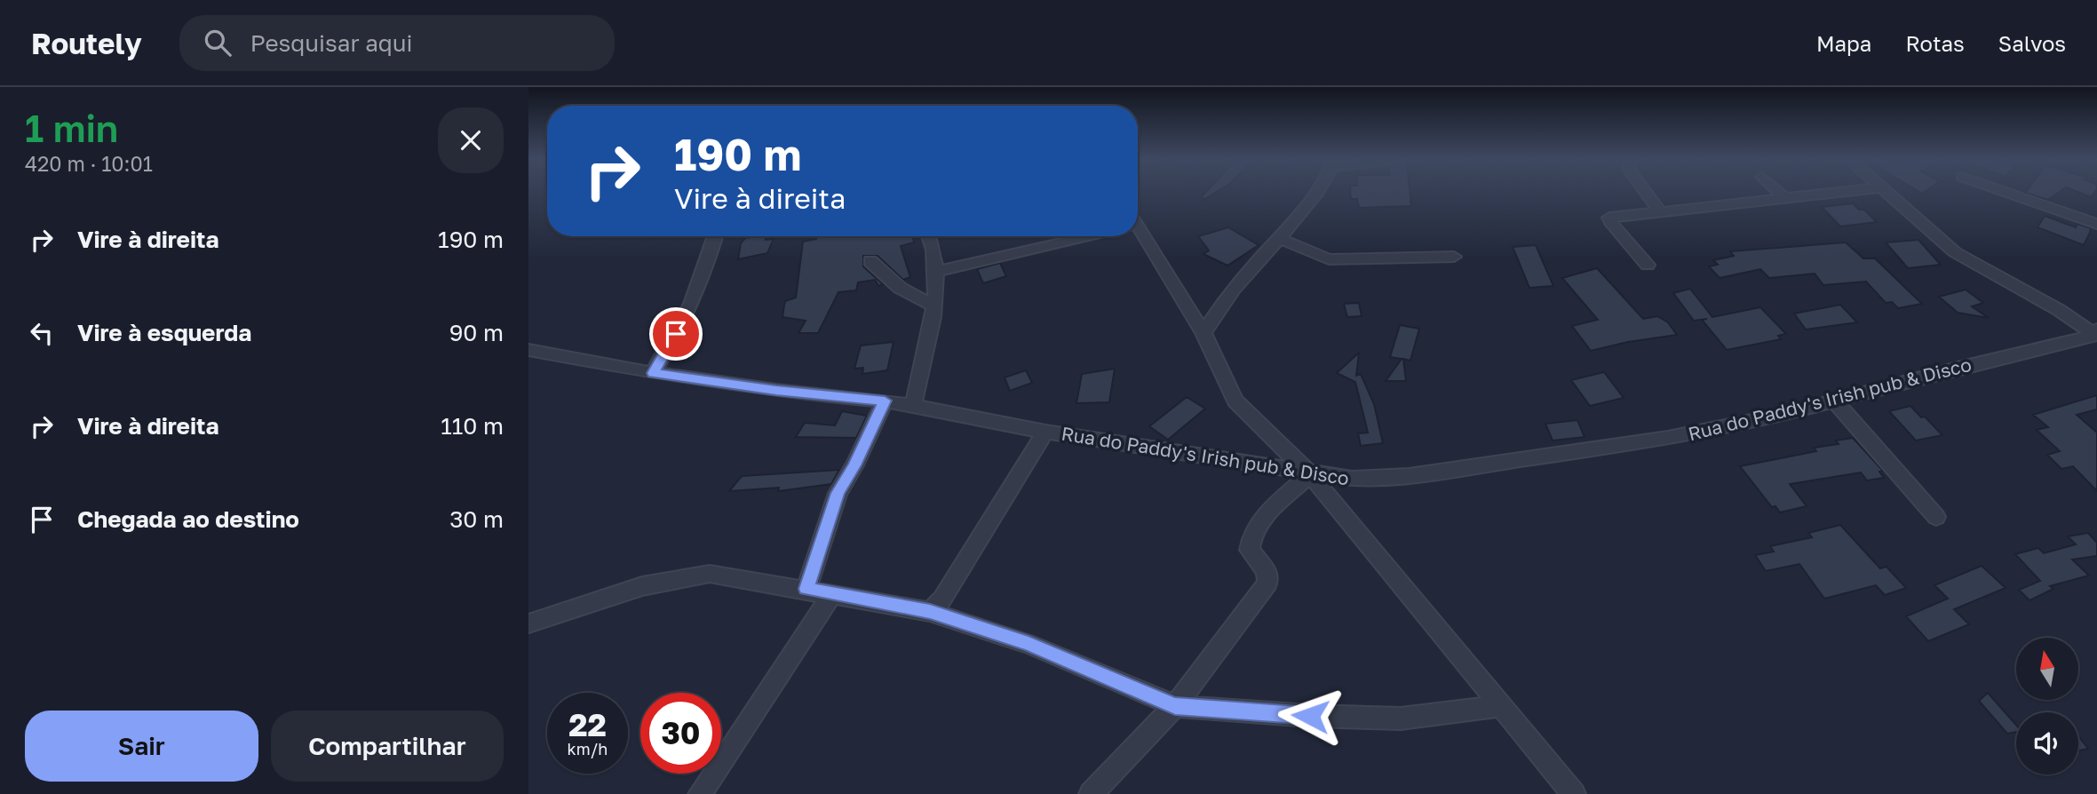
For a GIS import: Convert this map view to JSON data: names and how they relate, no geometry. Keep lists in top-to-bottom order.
{
  "streets": {
    "street": ["Rua do Paddy's Irish pub & Disco"]
  },
  "north": "top",
  "page": {
    "header": "Routely",
    "search": "Pesquisar aqui",
    "nav": ["Mapa", "Rotas", "Salvos"],
    "heading": ["1 min", "420 m · 10:01"],
    "turn": ["190 m", "Vire à direita"],
    "list": [
      {
        "name": "Vire à direita",
        "value": "190 m"
      },
      {
        "name": "Vire à esquerda",
        "value": "90 m"
      },
      {
        "name": "Vire à direita",
        "value": "110 m"
      },
      {
        "name": "Chegada ao destino",
        "value": "30 m"
      }
    ],
    "speed": "22 km/h",
    "limit": "30",
    "buttons": ["Sair", "Compartilhar"]
  }
}
